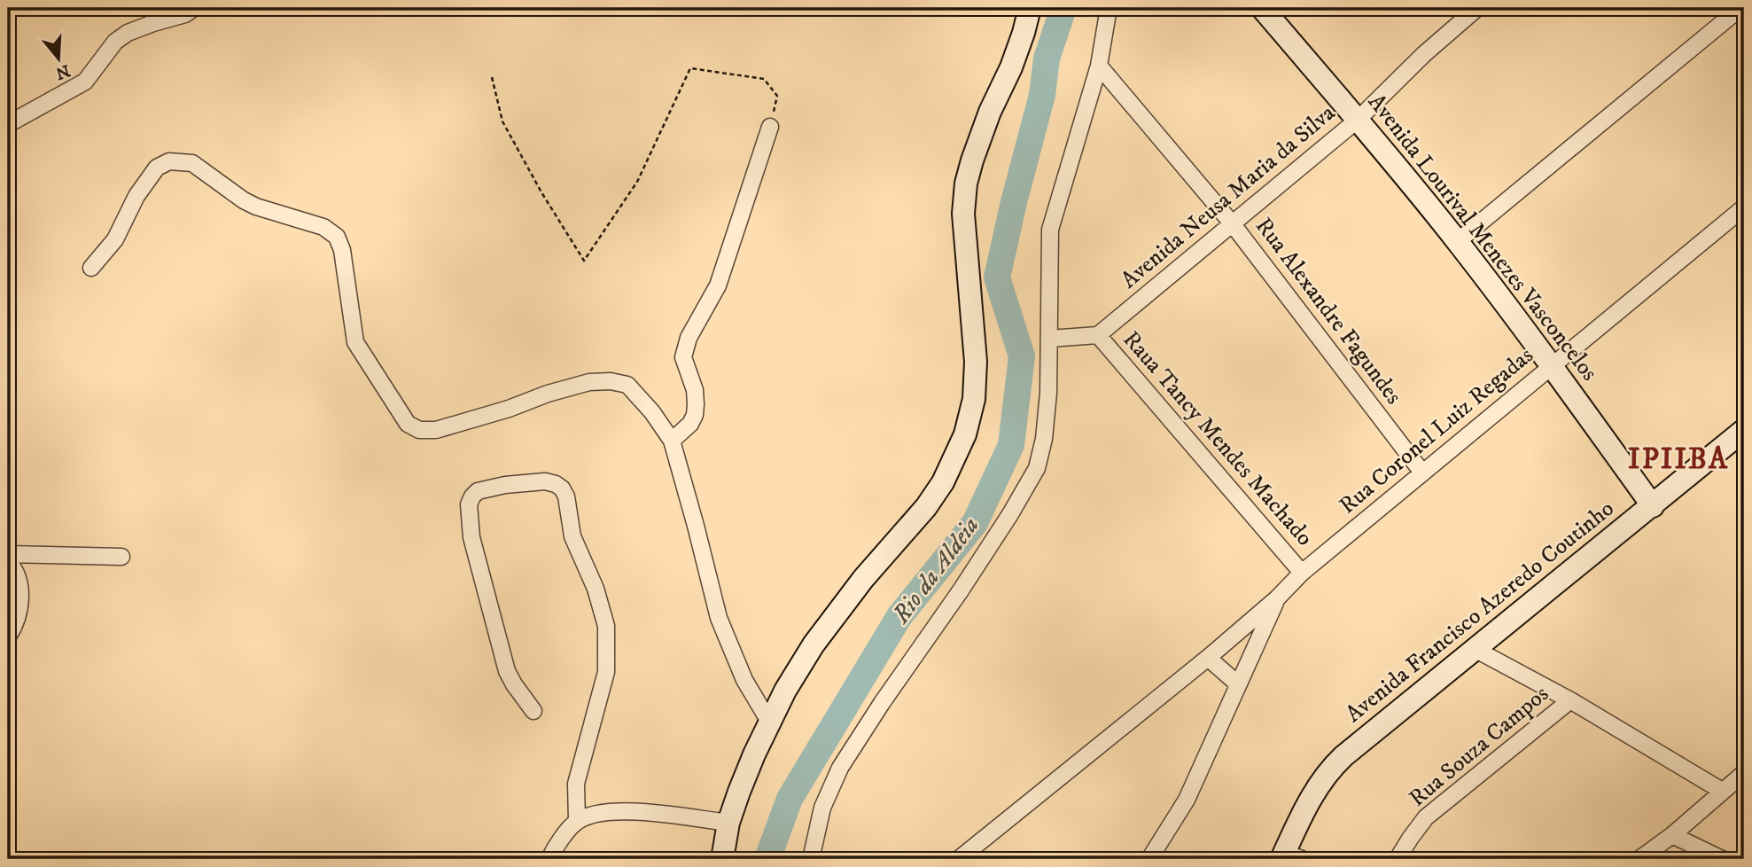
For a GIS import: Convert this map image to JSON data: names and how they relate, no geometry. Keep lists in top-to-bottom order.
{
  "streets": {
    "street": [
      "Avenida Neusa Maria da Silva",
      "Avenida Lourival Menezes Vasconcelos",
      "Rua Alexandre Fagundes",
      "Rua Coronel Luiz Regadas",
      "Raua Tancy Mendes Machado",
      "Avenida Francisco Azeredo Coutinho",
      "Rua Souza Campos"
    ]
  },
  "crossings": [
    ["Avenida Neusa Maria da Silva", "Avenida Lourival Menezes Vasconcelos"],
    ["Avenida Neusa Maria da Silva", "Rua Alexandre Fagundes"],
    ["Avenida Neusa Maria da Silva", "Raua Tancy Mendes Machado"],
    ["Avenida Lourival Menezes Vasconcelos", "Rua Coronel Luiz Regadas"],
    ["Avenida Lourival Menezes Vasconcelos", "Avenida Francisco Azeredo Coutinho"],
    ["Rua Alexandre Fagundes", "Rua Coronel Luiz Regadas"],
    ["Rua Coronel Luiz Regadas", "Raua Tancy Mendes Machado"],
    ["Avenida Francisco Azeredo Coutinho", "Rua Souza Campos"]
  ],
  "districts": ["IPIIBA"],
  "water": ["Rio da Aldeia"],
  "north": "bottom"
}
